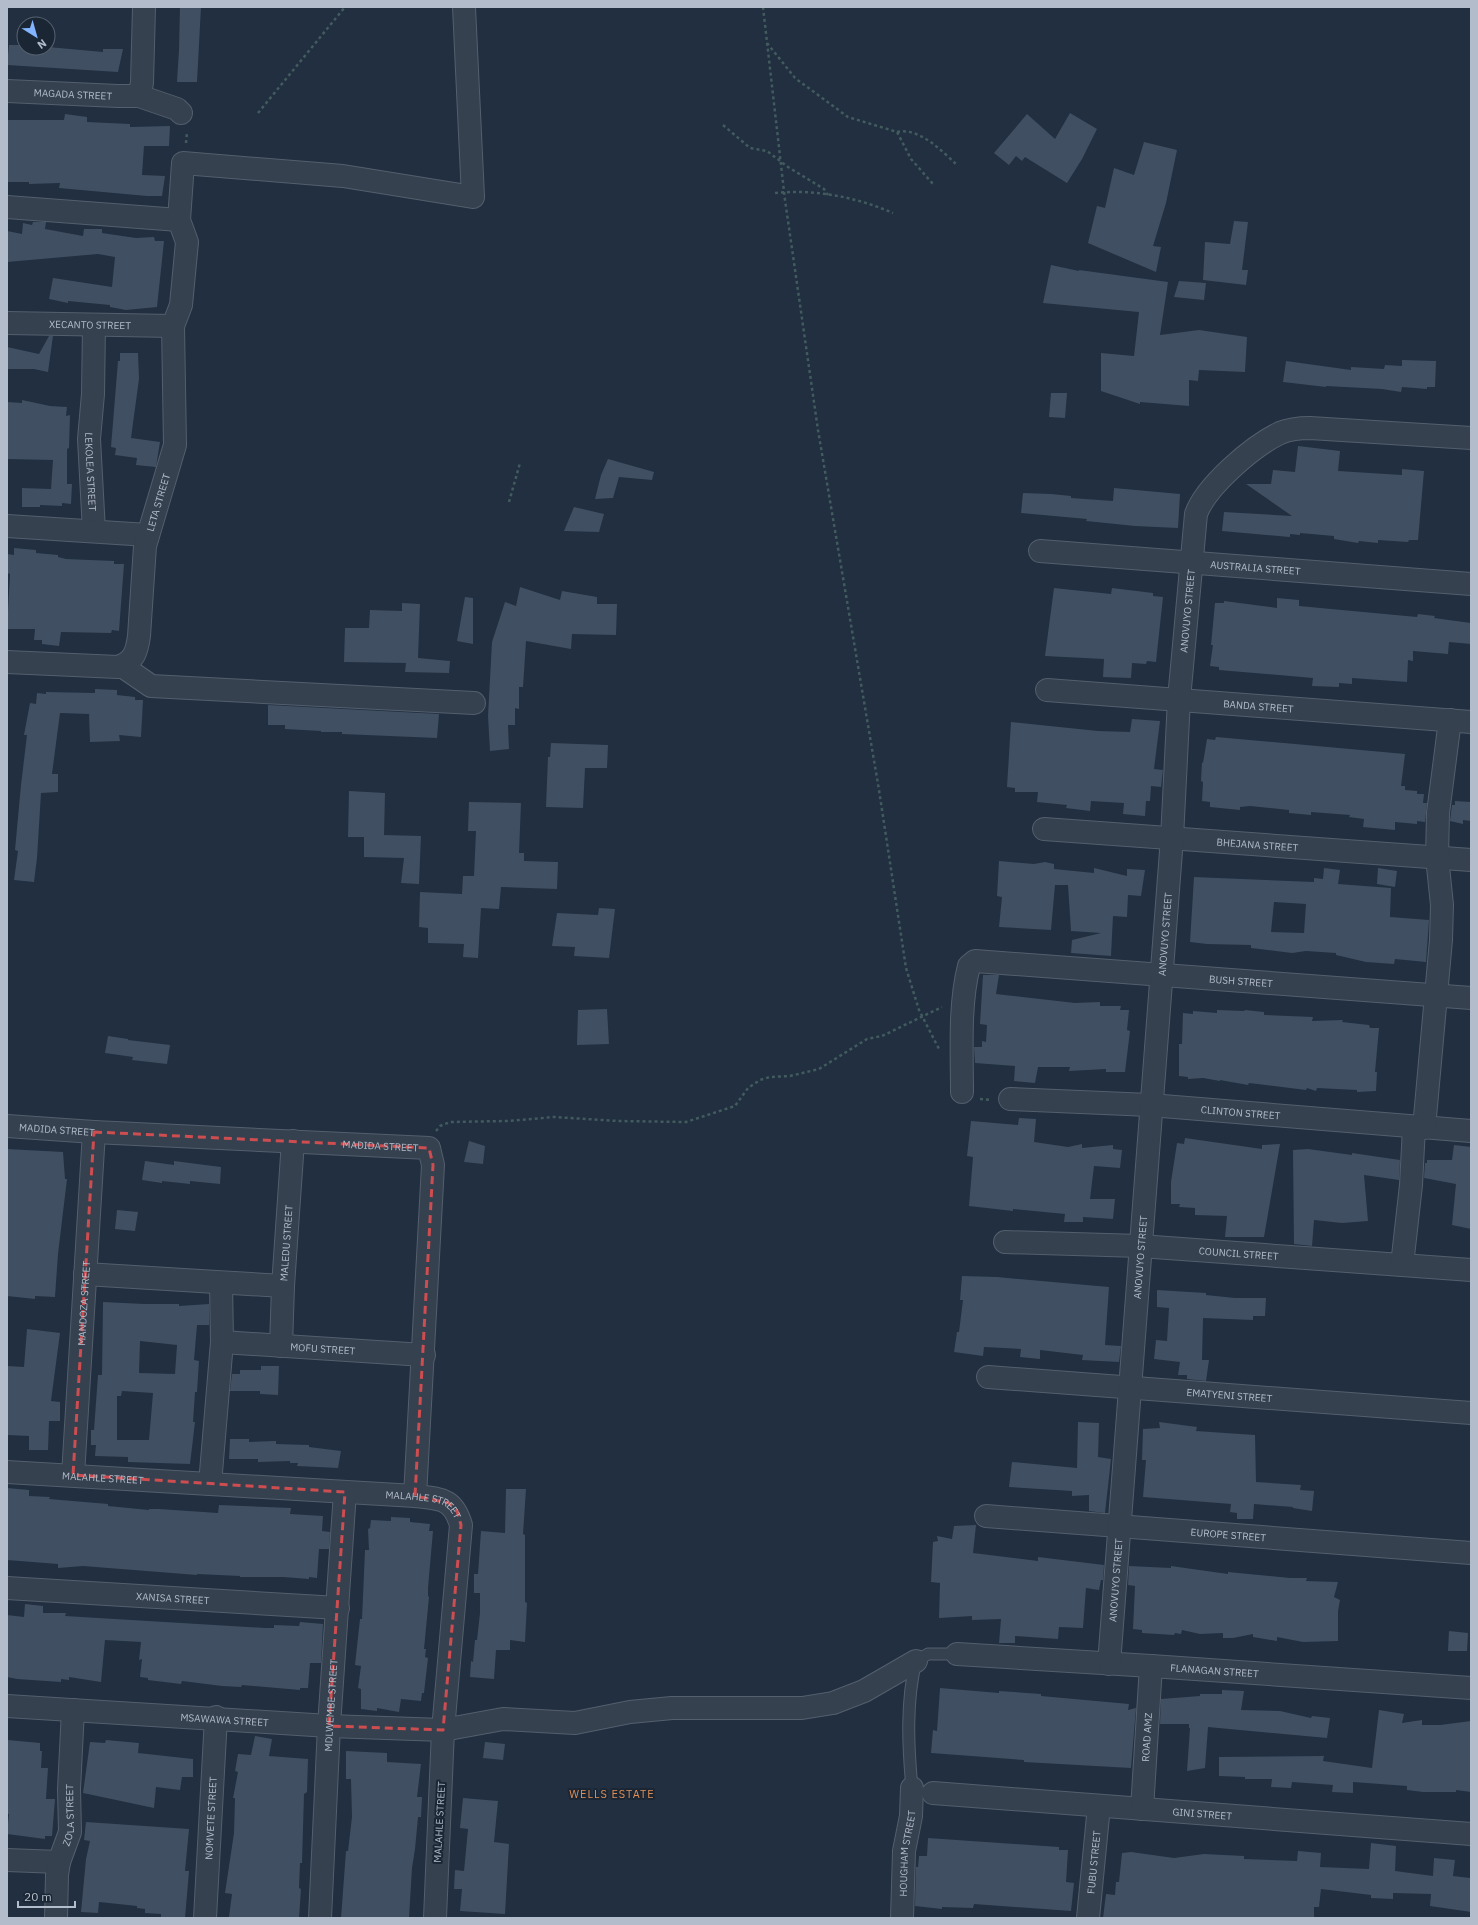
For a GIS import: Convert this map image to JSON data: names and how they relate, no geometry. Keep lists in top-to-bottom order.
{
  "streets": {
    "street": [
      "MAGADA STREET",
      "XECANTO STREET",
      "LEKOLEA STREET",
      "LETA STREET",
      "AUSTRALIA STREET",
      "ANOVUYO STREET",
      "BANDA STREET",
      "BHEJANA STREET",
      "BUSH STREET",
      "CLINTON STREET",
      "MADIDA STREET",
      "MALEDU STREET",
      "COUNCIL STREET",
      "MANDOZA STREET",
      "MOFU STREET",
      "EMATYENI STREET",
      "MALAHLE STREET",
      "EUROPE STREET",
      "XANISA STREET",
      "FLANAGAN STREET",
      "MDLWEMBE STREET",
      "MSAWAWA STREET",
      "ROAD AMZ",
      "ZOLA STREET",
      "GINI STREET",
      "NOMVETE STREET",
      "HOUGHAM STREET",
      "FUBU STREET"
    ]
  },
  "crossings": [
    ["XECANTO STREET", "LEKOLEA STREET"],
    ["XECANTO STREET", "LETA STREET"],
    ["AUSTRALIA STREET", "ANOVUYO STREET"],
    ["ANOVUYO STREET", "BANDA STREET"],
    ["ANOVUYO STREET", "BHEJANA STREET"],
    ["ANOVUYO STREET", "BUSH STREET"],
    ["ANOVUYO STREET", "CLINTON STREET"],
    ["ANOVUYO STREET", "COUNCIL STREET"],
    ["ANOVUYO STREET", "EMATYENI STREET"],
    ["ANOVUYO STREET", "EUROPE STREET"],
    ["ANOVUYO STREET", "FLANAGAN STREET"],
    ["MADIDA STREET", "MALEDU STREET"],
    ["MADIDA STREET", "MANDOZA STREET"],
    ["MADIDA STREET", "MOFU STREET"],
    ["MADIDA STREET", "MALAHLE STREET"],
    ["MALEDU STREET", "MOFU STREET"],
    ["MANDOZA STREET", "MALAHLE STREET"],
    ["MALAHLE STREET", "MDLWEMBE STREET"],
    ["MALAHLE STREET", "MSAWAWA STREET"],
    ["XANISA STREET", "MDLWEMBE STREET"],
    ["FLANAGAN STREET", "ROAD AMZ"],
    ["MDLWEMBE STREET", "MSAWAWA STREET"],
    ["MSAWAWA STREET", "ZOLA STREET"],
    ["MSAWAWA STREET", "NOMVETE STREET"],
    ["ROAD AMZ", "GINI STREET"],
    ["GINI STREET", "FUBU STREET"]
  ],
  "districts": ["WELLS ESTATE"],
  "scale_bar": "20 m",
  "north": "bottom right"
}
